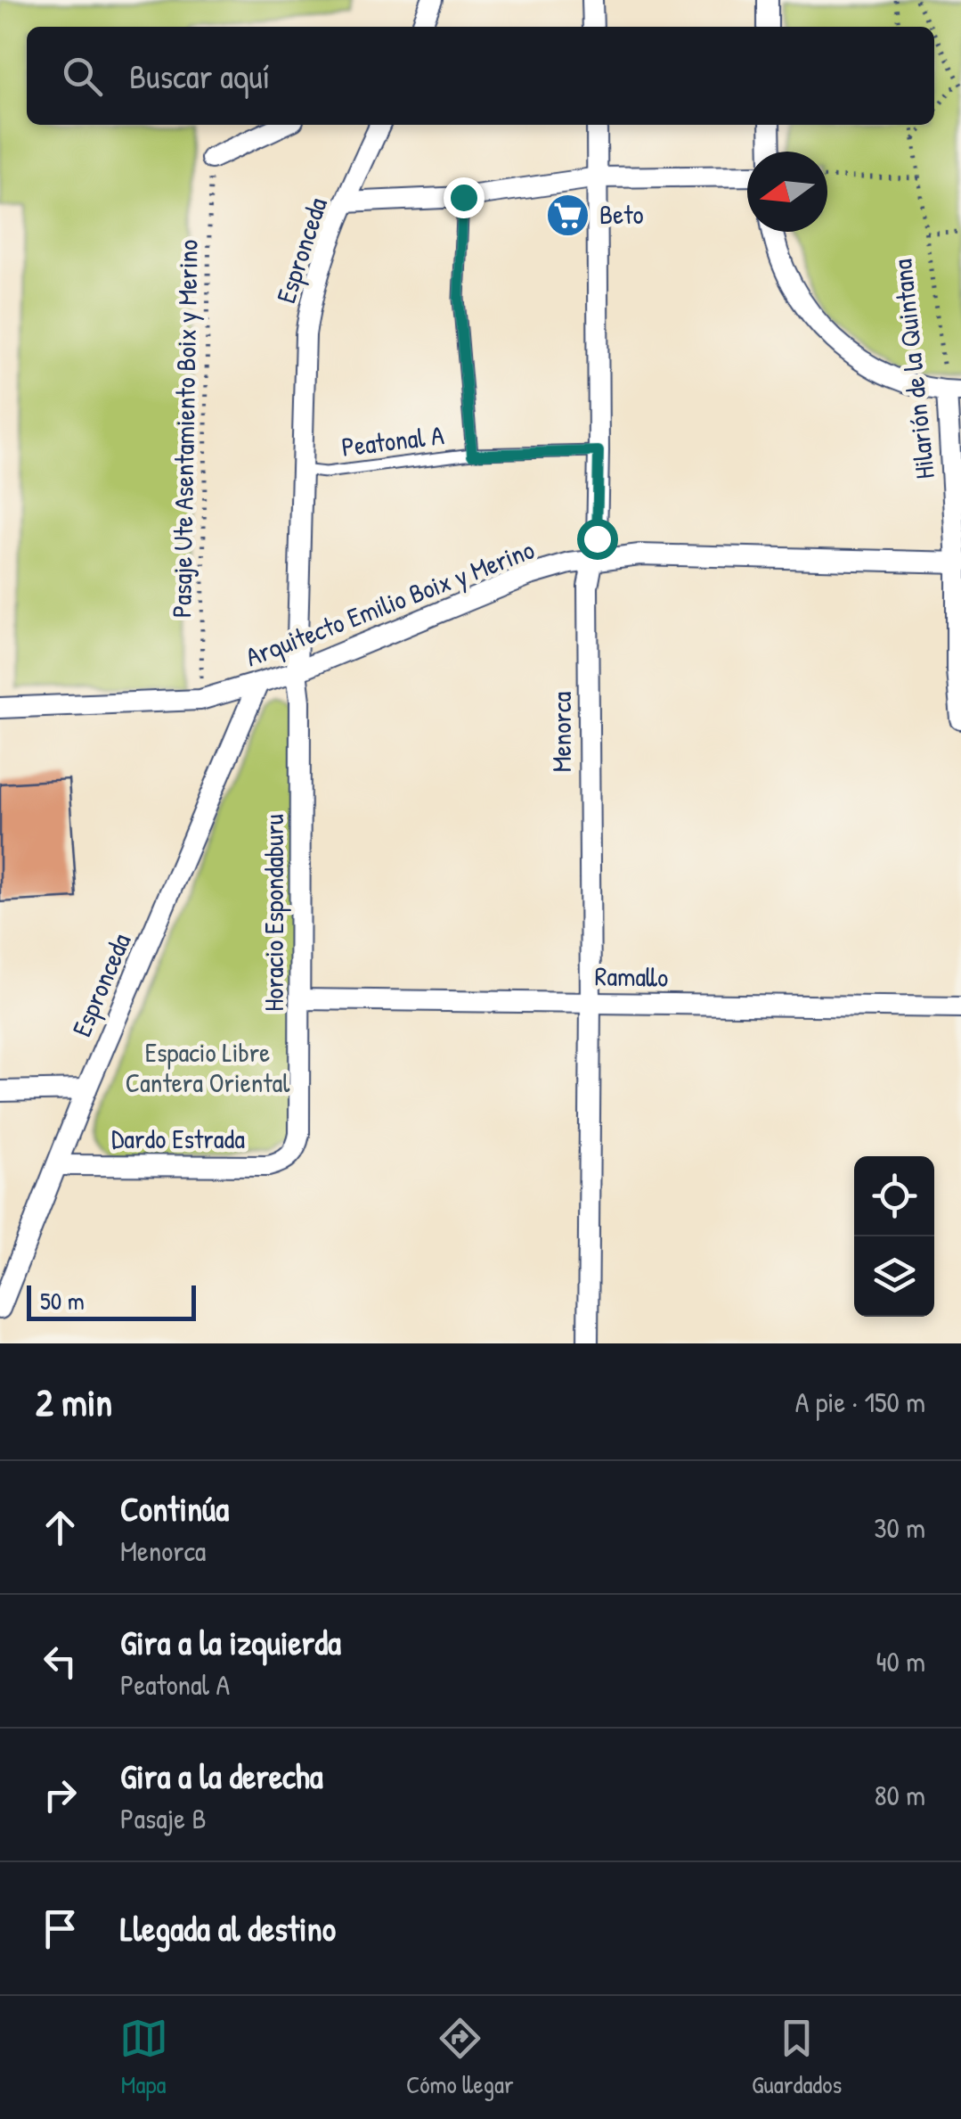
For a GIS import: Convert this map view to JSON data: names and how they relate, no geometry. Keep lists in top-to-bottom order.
{
  "streets": {
    "street": [
      "Espronceda",
      "Hilarión de la Quintana",
      "Arquitecto Emilio Boix y Merino",
      "Menorca",
      "Horacio Espondaburu",
      "Ramallo",
      "Dardo Estrada"
    ],
    "lane": ["Peatonal A"],
    "path": ["Pasaje Ute Asentamiento Boix y Merino"]
  },
  "crossings": [
    ["Espronceda", "Peatonal A"],
    ["Espronceda", "Arquitecto Emilio Boix y Merino"],
    ["Espronceda", "Horacio Espondaburu"],
    ["Espronceda", "Dardo Estrada"],
    ["Hilarión de la Quintana", "Arquitecto Emilio Boix y Merino"],
    ["Pasaje Ute Asentamiento Boix y Merino", "Arquitecto Emilio Boix y Merino"],
    ["Peatonal A", "Menorca"],
    ["Arquitecto Emilio Boix y Merino", "Menorca"],
    ["Arquitecto Emilio Boix y Merino", "Horacio Espondaburu"],
    ["Menorca", "Ramallo"],
    ["Horacio Espondaburu", "Ramallo"],
    ["Horacio Espondaburu", "Dardo Estrada"]
  ],
  "parks": ["Espacio Libre Cantera Oriental"],
  "places": {
    "supermarket": ["Beto"]
  },
  "scale_bar": "50 m",
  "north": "left",
  "page": {
    "search": "Buscar aquí",
    "scale": "50 m",
    "heading": ["2 min", "A pie · 150 m"],
    "list": [
      ["Continúa", "Menorca", "30 m"],
      ["Gira a la izquierda", "Peatonal A", "40 m"],
      ["Gira a la derecha", "Pasaje B", "80 m"],
      "Llegada al destino"
    ],
    "nav": ["Mapa", "Cómo llegar", "Guardados"]
  }
}
